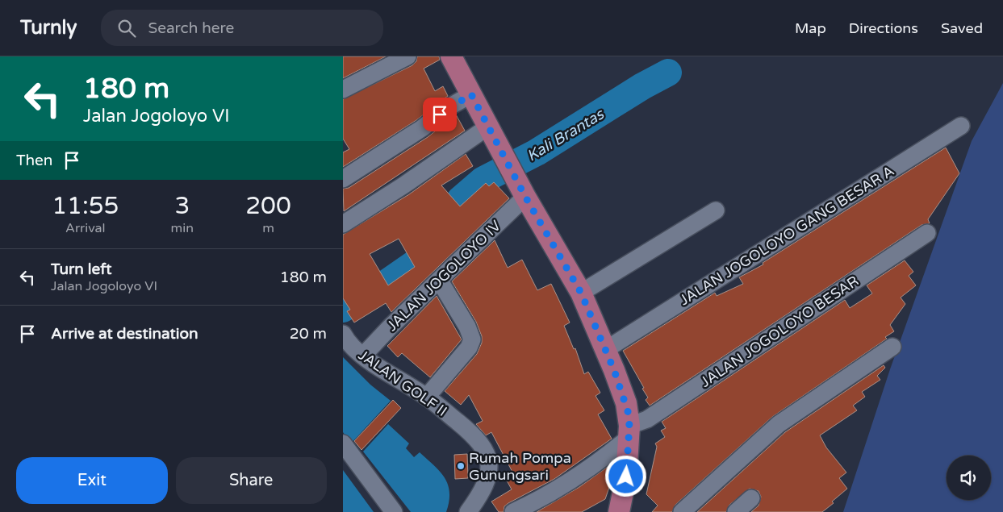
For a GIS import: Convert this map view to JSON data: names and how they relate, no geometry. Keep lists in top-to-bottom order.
{
  "streets": {
    "street": [
      "JALAN JOGOLOYO GANG BESAR A",
      "JALAN JOGOLOYO IV",
      "JALAN JOGOLOYO BESAR",
      "JALAN GOLF II"
    ]
  },
  "crossings": [
    ["JALAN JOGOLOYO IV", "JALAN GOLF II"]
  ],
  "water": ["Kali Brantas"],
  "places": ["Rumah Pompa Gunungsari"],
  "page": {
    "header": "Turnly",
    "search": "Search here",
    "nav": ["Map", "Directions", "Saved"],
    "turn": ["180 m", "Jalan Jogoloyo VI"],
    "then": "Then",
    "eta": [
      "11:55",
      "Arrival",
      "3",
      "min",
      "200",
      "m"
    ],
    "list": [
      {
        "name": "Turn left",
        "note": "Jalan Jogoloyo VI",
        "value": "180 m"
      },
      {
        "name": "Arrive at destination",
        "value": "20 m"
      }
    ],
    "buttons": ["Exit", "Share"]
  }
}
